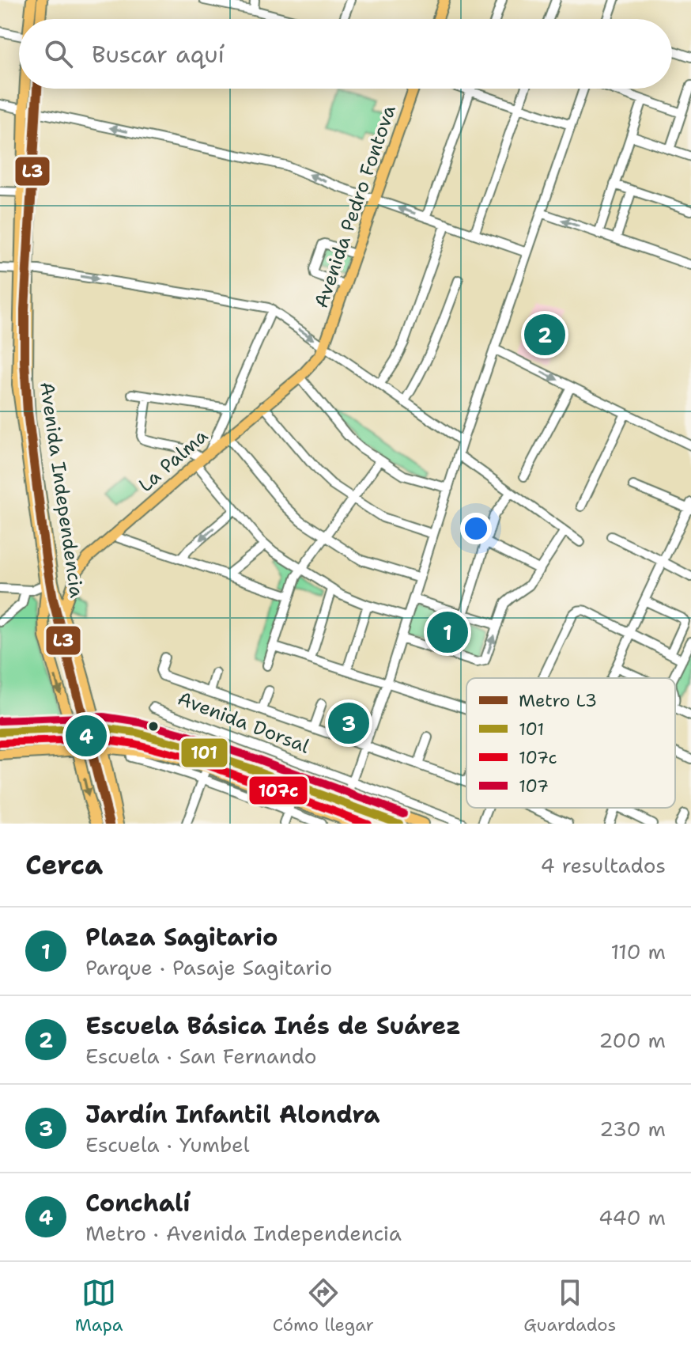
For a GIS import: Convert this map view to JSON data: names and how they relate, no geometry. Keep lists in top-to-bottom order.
{
  "streets": {
    "main road": [
      "Avenida Pedro Fontova",
      "La Palma",
      "Avenida Independencia",
      "Avenida Dorsal"
    ]
  },
  "crossings": [
    ["Avenida Pedro Fontova", "La Palma"],
    ["La Palma", "Avenida Independencia"],
    ["Avenida Independencia", "Avenida Dorsal"]
  ],
  "lines": [
    "metro line L3",
    "transit line 107",
    "transit line 101",
    "transit line 107c"
  ],
  "legend": [
    "Metro L3",
    "101",
    "107c",
    "107"
  ],
  "page": {
    "search": "Buscar aquí",
    "pins": [
      "2",
      "1",
      "3",
      "4"
    ],
    "heading": ["Cerca", "4 resultados"],
    "list": [
      {
        "mark": "1",
        "name": "Plaza Sagitario",
        "note": "Parque · Pasaje Sagitario",
        "value": "110 m"
      },
      {
        "mark": "2",
        "name": "Escuela Básica Inés de Suárez",
        "note": "Escuela · San Fernando",
        "value": "200 m"
      },
      {
        "mark": "3",
        "name": "Jardín Infantil Alondra",
        "note": "Escuela · Yumbel",
        "value": "230 m"
      },
      {
        "mark": "4",
        "name": "Conchalí",
        "note": "Metro · Avenida Independencia",
        "value": "440 m"
      }
    ],
    "nav": ["Mapa", "Cómo llegar", "Guardados"]
  }
}
